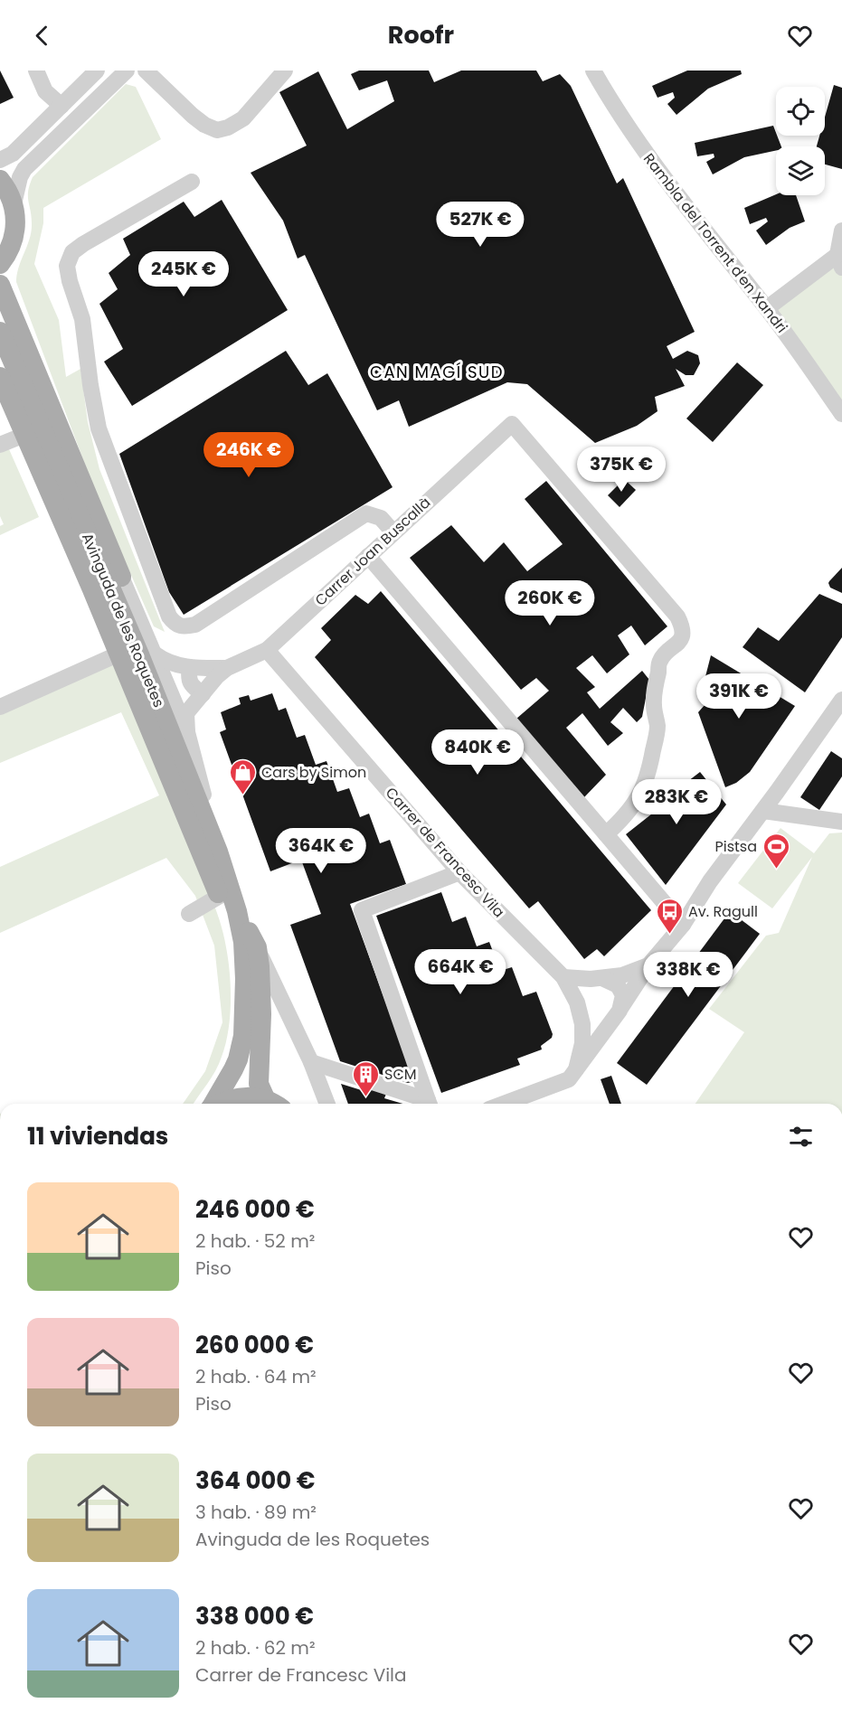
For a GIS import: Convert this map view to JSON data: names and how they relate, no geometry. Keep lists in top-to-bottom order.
{
  "streets": {
    "main road": ["Avinguda de les Roquetes"],
    "street": ["Rambla del Torrent d'en Xandri", "Carrer Joan Buscallà", "Carrer de Francesc Vila"]
  },
  "crossings": [
    ["Carrer Joan Buscallà", "Carrer de Francesc Vila"]
  ],
  "districts": ["CAN MAGÍ SUD"],
  "places": {
    "shop": ["Cars by Simon"],
    "sports": ["Pistsa"],
    "bus stop": ["Av. Ragull"],
    "building": ["SCM"]
  },
  "page": {
    "header": "Roofr",
    "price": [
      "527K €",
      "245K €",
      "246K €",
      "375K €",
      "260K €",
      "391K €",
      "840K €",
      "283K €",
      "364K €",
      "664K €",
      "338K €"
    ],
    "heading": "11 viviendas",
    "list": [
      {
        "name": "246 000 €",
        "note": "2 hab. · 52 m² · Piso"
      },
      {
        "name": "260 000 €",
        "note": "2 hab. · 64 m² · Piso"
      },
      {
        "name": "364 000 €",
        "note": "3 hab. · 89 m² · Avinguda de les Roquetes"
      },
      {
        "name": "338 000 €",
        "note": "2 hab. · 62 m² · Carrer de Francesc Vila"
      }
    ]
  }
}
